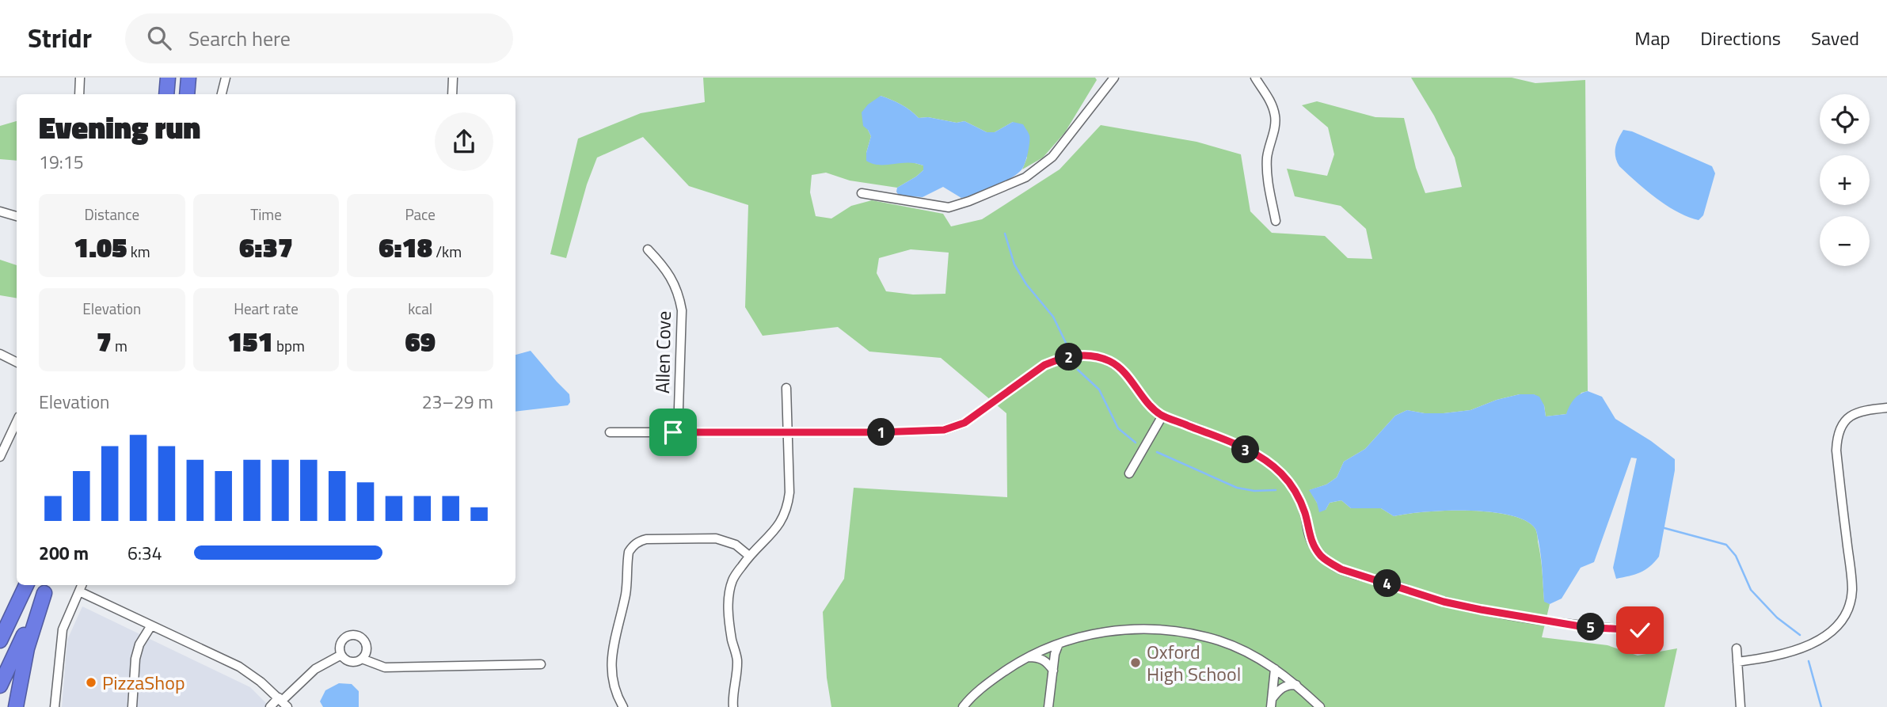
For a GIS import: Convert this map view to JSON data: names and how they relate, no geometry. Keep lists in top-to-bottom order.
{
  "streets": {
    "street": ["Allen Cove"]
  },
  "places": ["Oxford High School", "PizzaShop"],
  "page": {
    "header": "Stridr",
    "search": "Search here",
    "nav": ["Map", "Directions", "Saved"],
    "map_buttons": ["+", "−"],
    "heading": ["Evening run", "19:15"],
    "stats": [
      ["Distance", "1.05 km"],
      ["Time", "6:37"],
      ["Pace", "6:18 /km"],
      ["Elevation", "7 m"],
      ["Heart rate", "151 bpm"],
      ["kcal", "69"]
    ],
    "pins": [
      "2",
      "1",
      "3",
      "4",
      "5"
    ],
    "chart": ["Elevation", "23–29 m"],
    "list": [
      {
        "name": "200 m",
        "note": "6:34"
      }
    ]
  }
}
